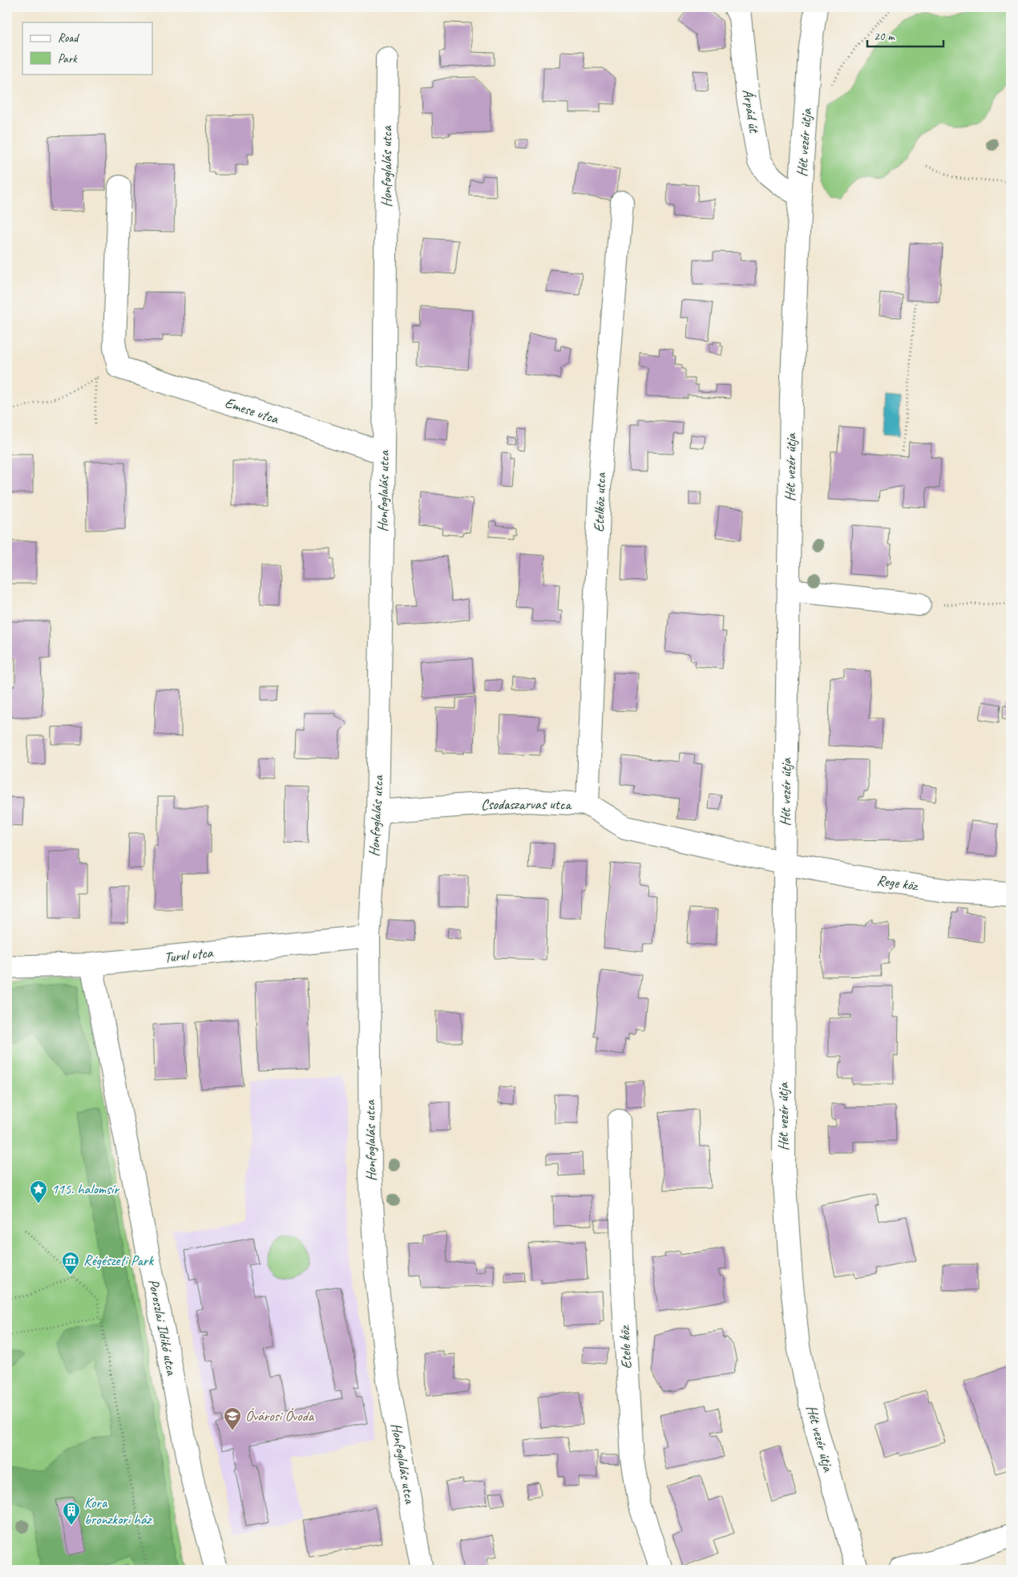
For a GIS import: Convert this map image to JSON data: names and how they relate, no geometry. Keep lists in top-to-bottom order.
{
  "streets": {
    "street": [
      "Árpád út",
      "Hét vezér útja",
      "Honfoglalás utca",
      "Emese utca",
      "Etelköz utca",
      "Csodaszarvas utca",
      "Rege köz",
      "Turul utca",
      "Poroszlai Ildikó utca",
      "Etele köz"
    ]
  },
  "crossings": [
    ["Árpád út", "Hét vezér útja"],
    ["Hét vezér útja", "Csodaszarvas utca"],
    ["Hét vezér útja", "Rege köz"],
    ["Honfoglalás utca", "Emese utca"],
    ["Honfoglalás utca", "Csodaszarvas utca"],
    ["Honfoglalás utca", "Turul utca"],
    ["Etelköz utca", "Csodaszarvas utca"],
    ["Csodaszarvas utca", "Rege köz"],
    ["Turul utca", "Poroszlai Ildikó utca"]
  ],
  "places": {
    "place": ["115. halomsír"],
    "museum": ["Régészeti Park"],
    "school or university": ["Óvárosi Óvoda"],
    "building": ["Kora bronzkori ház"]
  },
  "legend": ["Road", "Park"],
  "scale_bar": "20 m"
}
